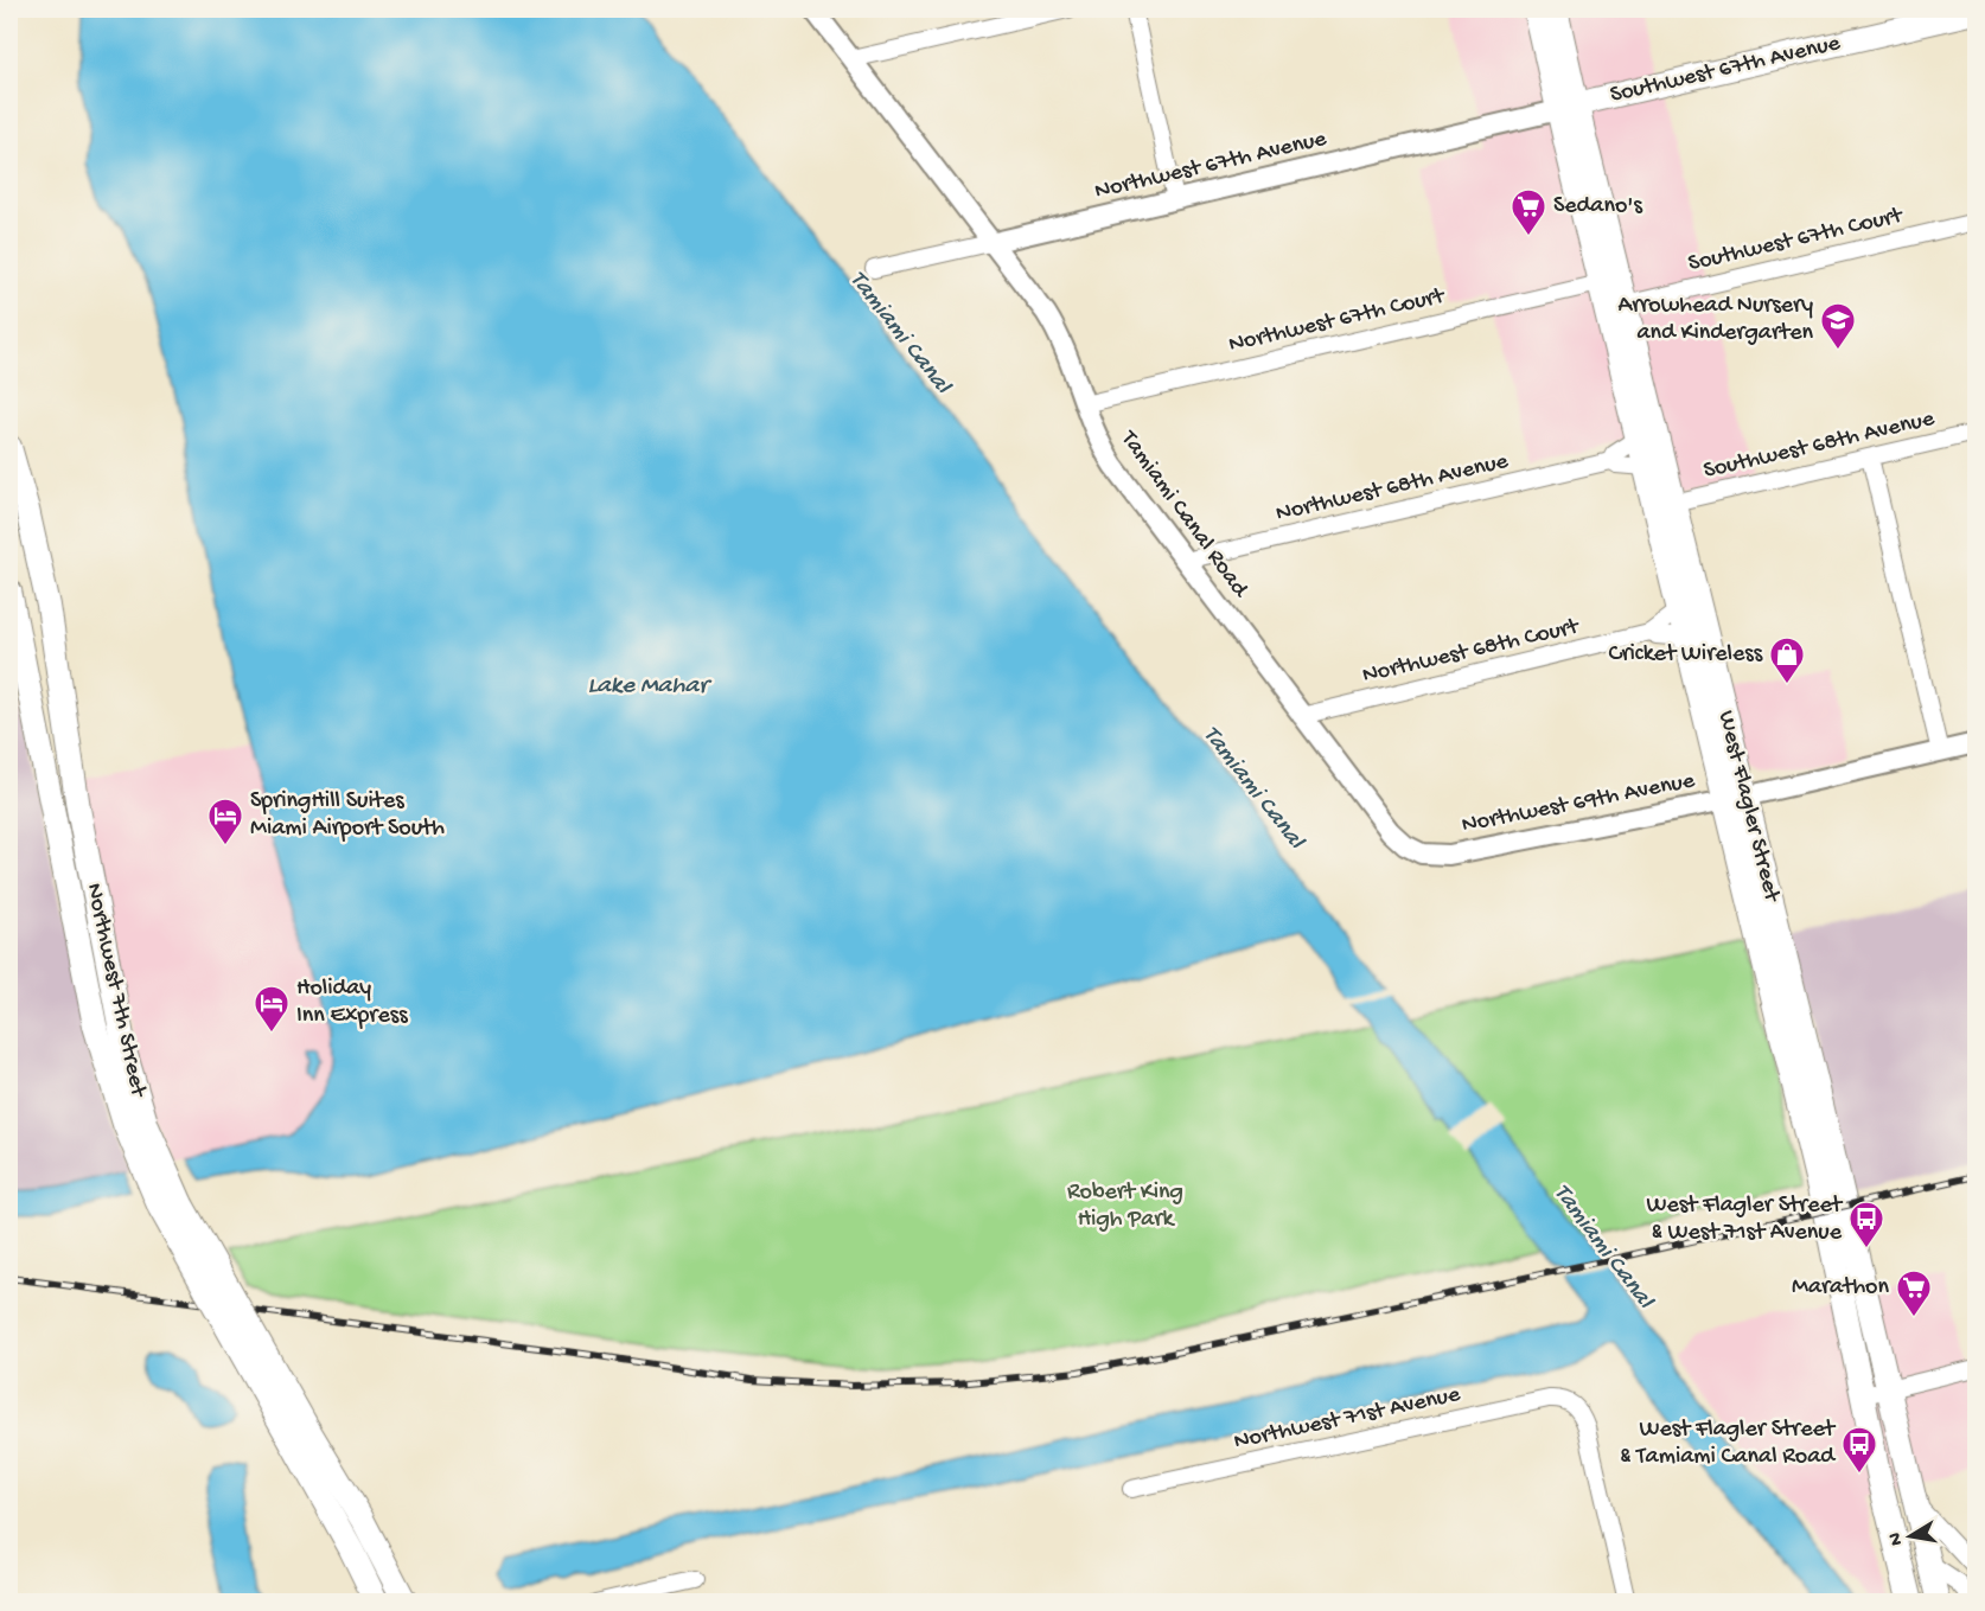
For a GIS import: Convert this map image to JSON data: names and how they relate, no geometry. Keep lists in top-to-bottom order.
{
  "streets": {
    "main road": ["Southwest 67th Avenue", "West Flagler Street", "Northwest 7th Street"],
    "street": [
      "Northwest 67th Avenue",
      "Southwest 67th Court",
      "Northwest 67th Court",
      "Southwest 68th Avenue",
      "Northwest 68th Avenue",
      "Tamiami Canal Road",
      "Northwest 68th Court",
      "Northwest 69th Avenue",
      "Northwest 71st Avenue"
    ]
  },
  "crossings": [
    ["Southwest 67th Avenue", "Northwest 67th Avenue"],
    ["Southwest 67th Avenue", "West Flagler Street"],
    ["Northwest 67th Avenue", "Tamiami Canal Road"],
    ["Northwest 67th Avenue", "West Flagler Street"],
    ["Southwest 67th Court", "West Flagler Street"],
    ["Northwest 67th Court", "Tamiami Canal Road"],
    ["Northwest 67th Court", "West Flagler Street"],
    ["Southwest 68th Avenue", "West Flagler Street"],
    ["Northwest 68th Avenue", "Tamiami Canal Road"],
    ["Northwest 68th Avenue", "West Flagler Street"],
    ["Tamiami Canal Road", "Northwest 68th Court"],
    ["Tamiami Canal Road", "Northwest 69th Avenue"],
    ["Northwest 68th Court", "West Flagler Street"],
    ["Northwest 69th Avenue", "West Flagler Street"]
  ],
  "water": ["Tamiami Canal", "Lake Mahar"],
  "parks": ["Robert King High Park"],
  "places": {
    "supermarket": ["Sedano's", "Marathon"],
    "school or university": ["Arrowhead Nursery and Kindergarten"],
    "shop": ["Cricket Wireless"],
    "hotel": ["SpringHill Suites Miami Airport South", "Holiday Inn Express"],
    "bus stop": ["West Flagler Street & West 71st Avenue", "West Flagler Street & Tamiami Canal Road"]
  },
  "north": "left"
}
